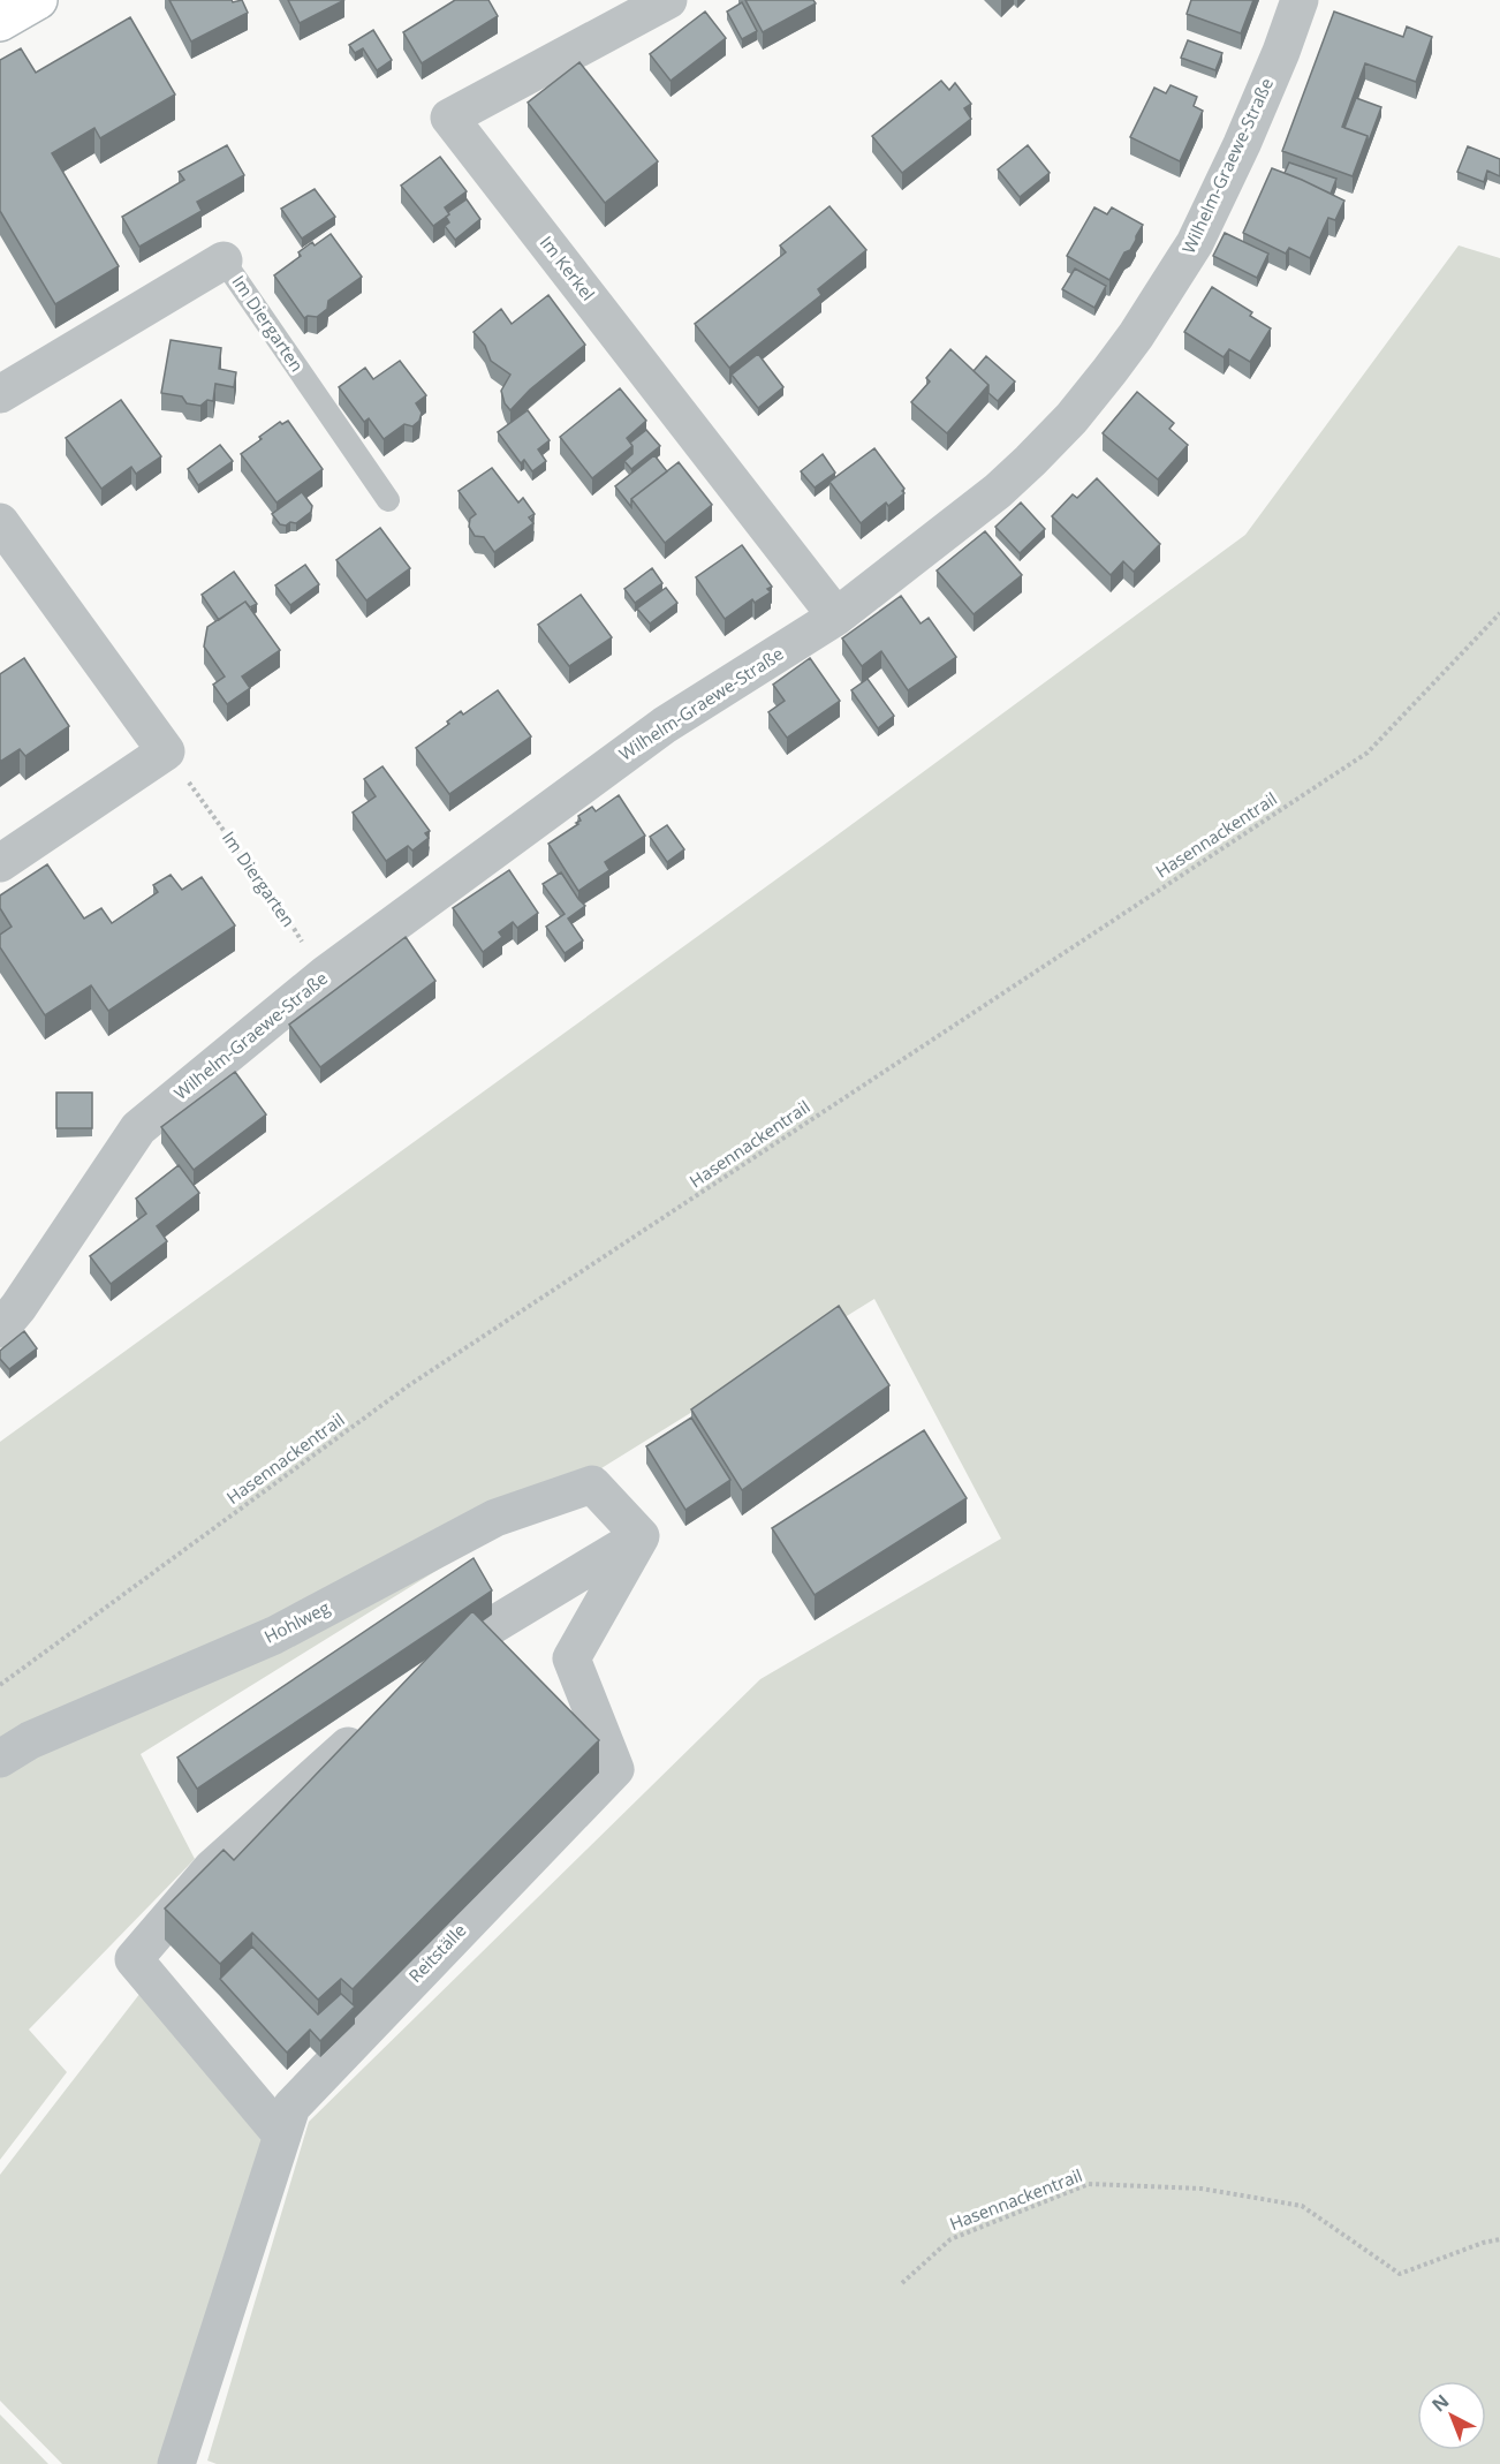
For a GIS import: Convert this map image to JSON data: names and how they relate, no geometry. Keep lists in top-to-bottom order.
{
  "streets": {
    "street": [
      "Wilhelm-Graewe-Straße",
      "Im Kerkel",
      "Im Diergarten",
      "Hohlweg",
      "Reitställe"
    ],
    "path": ["Hasennackentrail"]
  },
  "crossings": [
    ["Wilhelm-Graewe-Straße", "Im Kerkel"],
    ["Wilhelm-Graewe-Straße", "Im Diergarten"],
    ["Hohlweg", "Reitställe"]
  ],
  "north": "top left"
}
